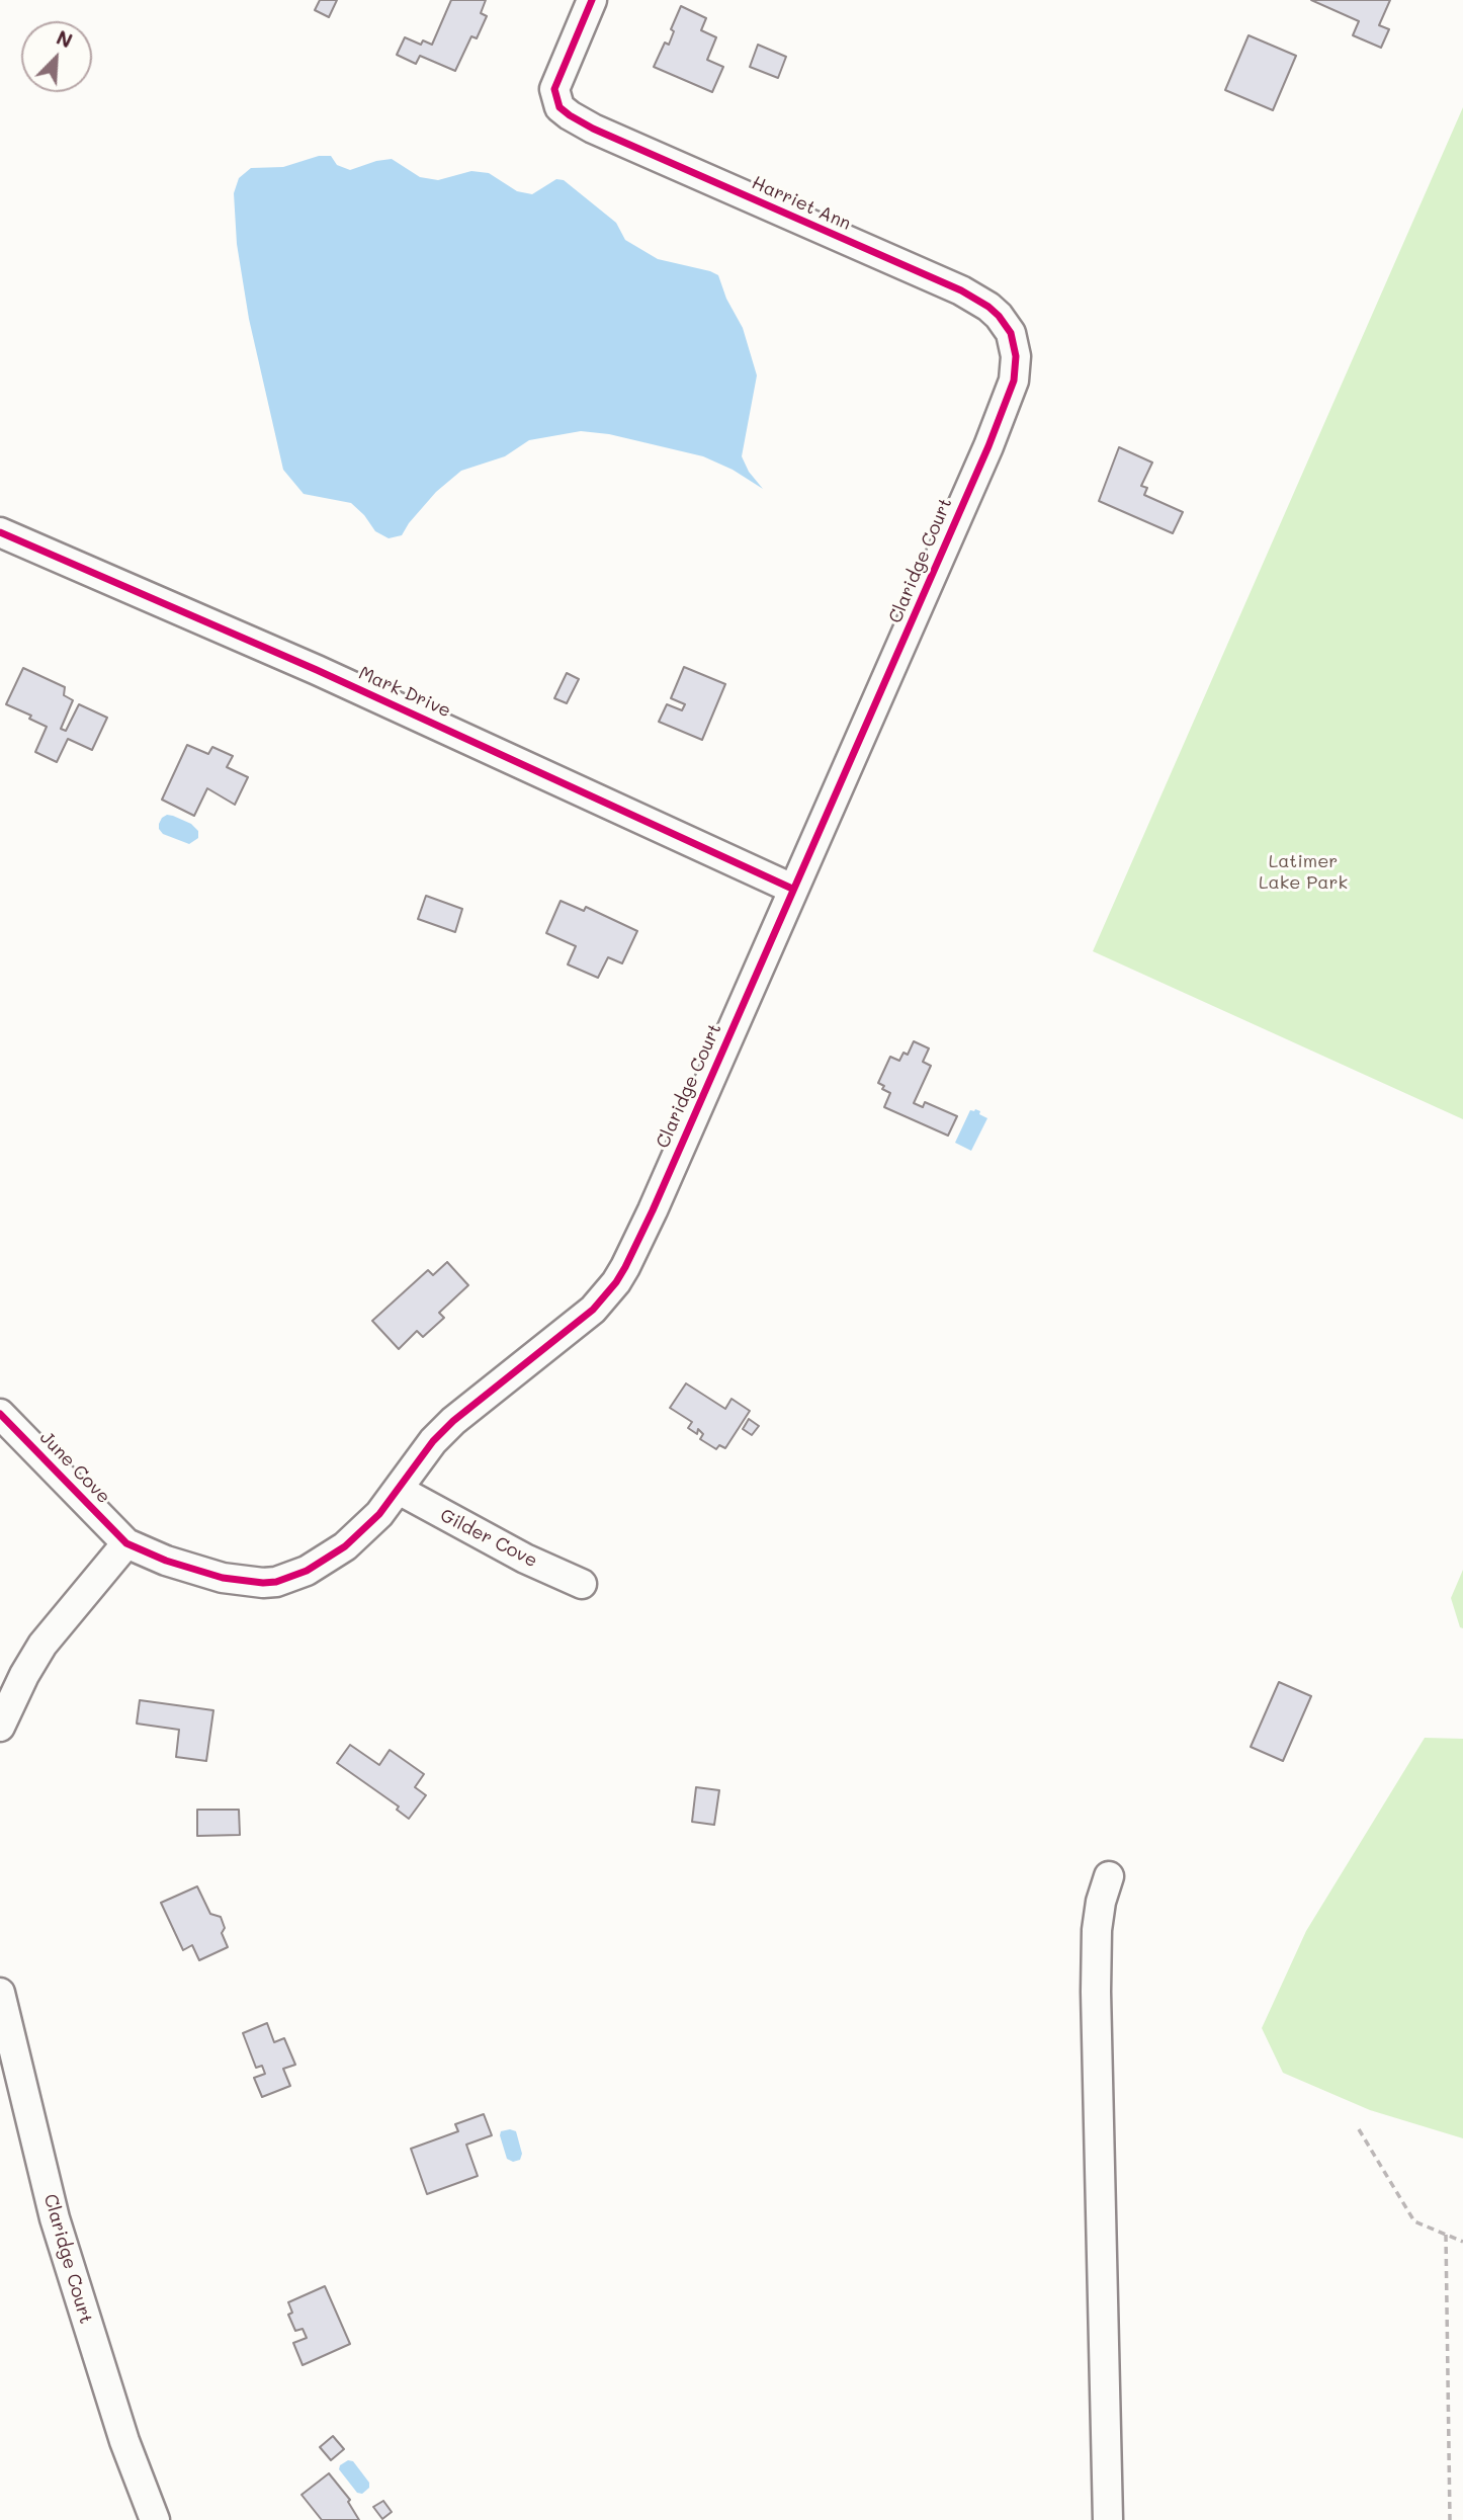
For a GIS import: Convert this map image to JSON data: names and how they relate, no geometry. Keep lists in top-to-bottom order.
{
  "streets": {
    "street": [
      "Harriet Ann",
      "Claridge Court",
      "Mark Drive",
      "June Cove",
      "Gilder Cove"
    ]
  },
  "crossings": [
    ["Harriet Ann", "Claridge Court"],
    ["Claridge Court", "Mark Drive"],
    ["Claridge Court", "June Cove"],
    ["Claridge Court", "Gilder Cove"]
  ],
  "parks": ["Latimer Lake Park"],
  "north": "top right"
}
